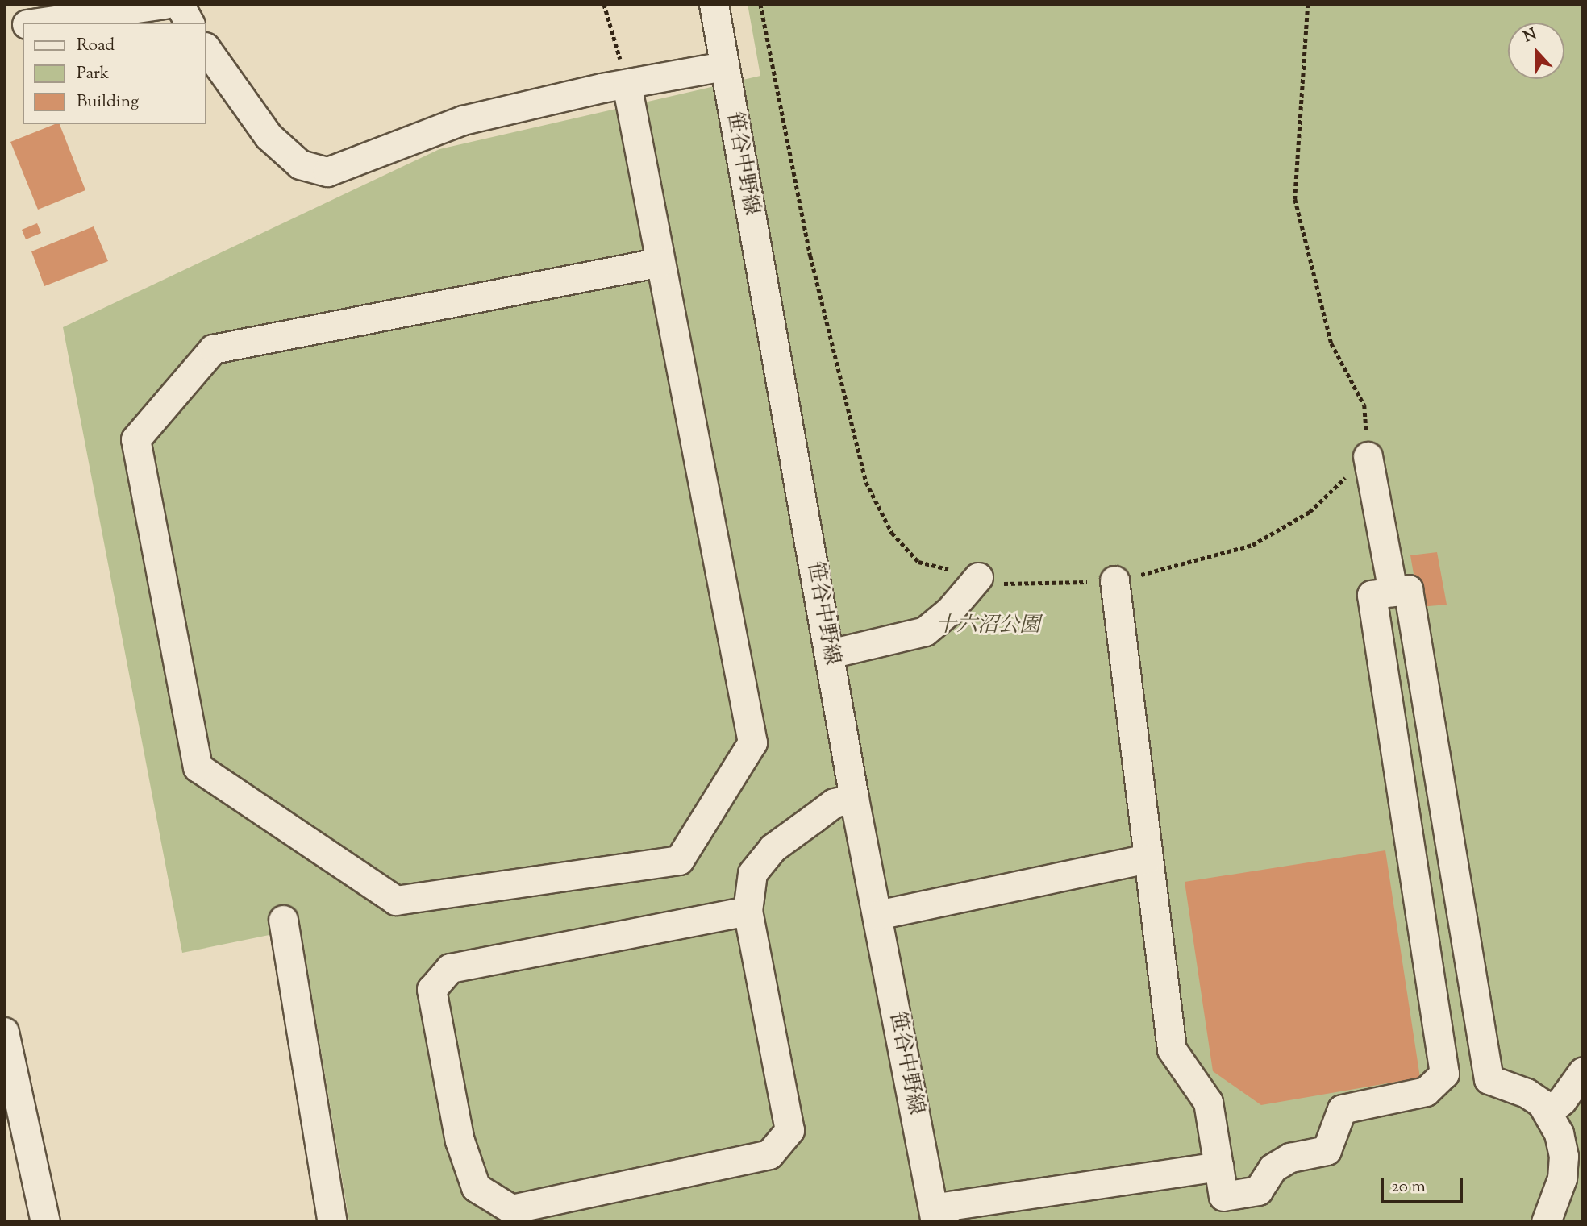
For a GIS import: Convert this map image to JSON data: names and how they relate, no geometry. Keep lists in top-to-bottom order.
{
  "streets": {
    "street": ["笹谷中野線"]
  },
  "parks": ["十六沼公園"],
  "legend": ["Road", "Park", "Building"],
  "scale_bar": "20 m",
  "north": "top"
}
